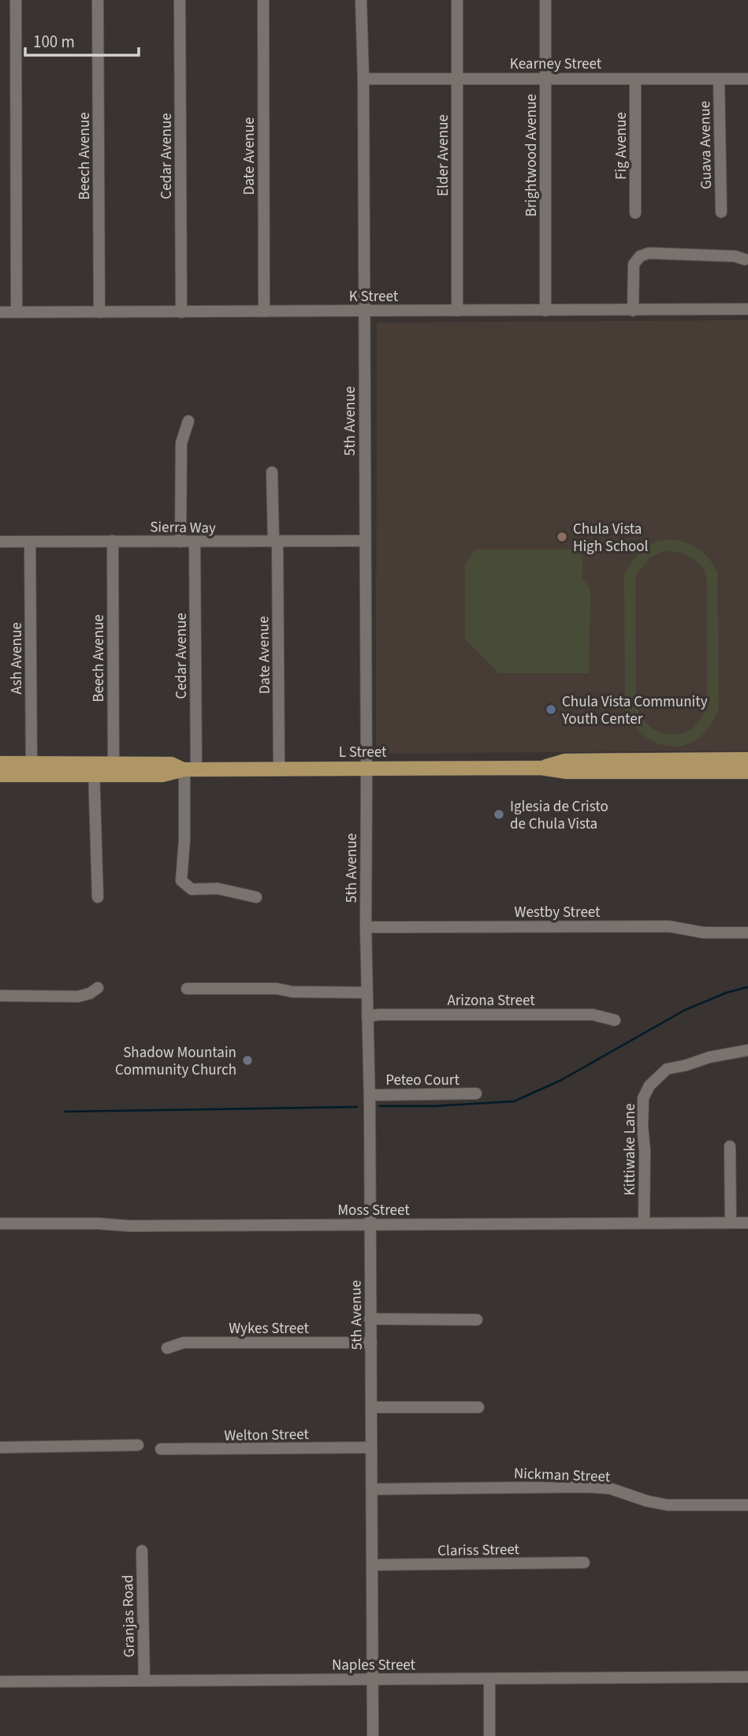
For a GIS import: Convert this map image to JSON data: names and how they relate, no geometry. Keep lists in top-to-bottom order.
{
  "streets": {
    "main road": ["L Street"],
    "street": [
      "Kearney Street",
      "Guava Avenue",
      "Fig Avenue",
      "Elder Avenue",
      "Brightwood Avenue",
      "Beech Avenue",
      "Cedar Avenue",
      "Date Avenue",
      "K Street",
      "5th Avenue",
      "Sierra Way",
      "Ash Avenue",
      "Westby Street",
      "Arizona Street",
      "Peteo Court",
      "Kittiwake Lane",
      "Moss Street",
      "Wykes Street",
      "Welton Street",
      "Nickman Street",
      "Clariss Street",
      "Granjas Road",
      "Naples Street"
    ]
  },
  "crossings": [
    ["Kearney Street", "Guava Avenue"],
    ["Kearney Street", "Fig Avenue"],
    ["Kearney Street", "Elder Avenue"],
    ["Kearney Street", "Brightwood Avenue"],
    ["Kearney Street", "5th Avenue"],
    ["Elder Avenue", "K Street"],
    ["Brightwood Avenue", "K Street"],
    ["Beech Avenue", "K Street"],
    ["Beech Avenue", "Sierra Way"],
    ["Beech Avenue", "L Street"],
    ["Cedar Avenue", "K Street"],
    ["Cedar Avenue", "Sierra Way"],
    ["Cedar Avenue", "L Street"],
    ["Date Avenue", "K Street"],
    ["Date Avenue", "Sierra Way"],
    ["Date Avenue", "L Street"],
    ["K Street", "5th Avenue"],
    ["5th Avenue", "Sierra Way"],
    ["5th Avenue", "L Street"],
    ["5th Avenue", "Westby Street"],
    ["5th Avenue", "Arizona Street"],
    ["5th Avenue", "Peteo Court"],
    ["5th Avenue", "Moss Street"],
    ["5th Avenue", "Wykes Street"],
    ["5th Avenue", "Welton Street"],
    ["5th Avenue", "Nickman Street"],
    ["5th Avenue", "Clariss Street"],
    ["5th Avenue", "Naples Street"],
    ["Sierra Way", "Ash Avenue"],
    ["Ash Avenue", "L Street"],
    ["Kittiwake Lane", "Moss Street"],
    ["Granjas Road", "Naples Street"]
  ],
  "places": [
    "Chula Vista High School",
    "Chula Vista Community Youth Center",
    "Iglesia de Cristo de Chula Vista",
    "Shadow Mountain Community Church"
  ],
  "scale_bar": "100 m"
}
